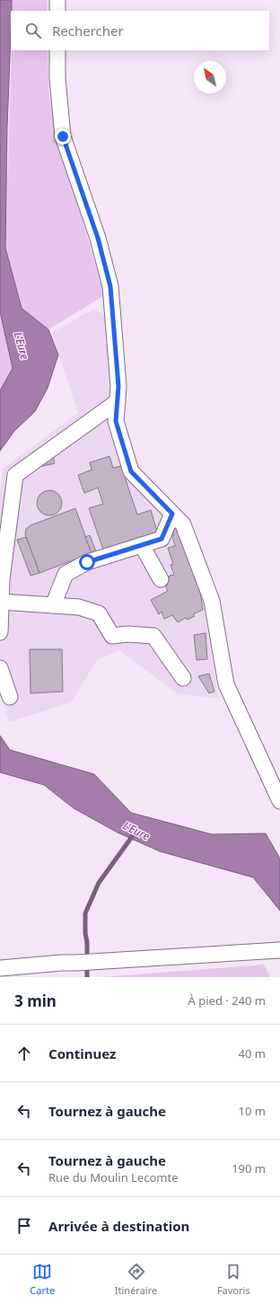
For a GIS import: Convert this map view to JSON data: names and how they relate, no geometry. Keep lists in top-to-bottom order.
{
  "water": ["L'Eure"],
  "north": "top left",
  "page": {
    "search": "Rechercher",
    "heading": ["3 min", "À pied · 240 m"],
    "list": [
      ["Continuez", "40 m"],
      ["Tournez à gauche", "10 m"],
      ["Tournez à gauche", "Rue du Moulin Lecomte", "190 m"],
      "Arrivée à destination"
    ],
    "nav": ["Carte", "Itinéraire", "Favoris"]
  }
}
